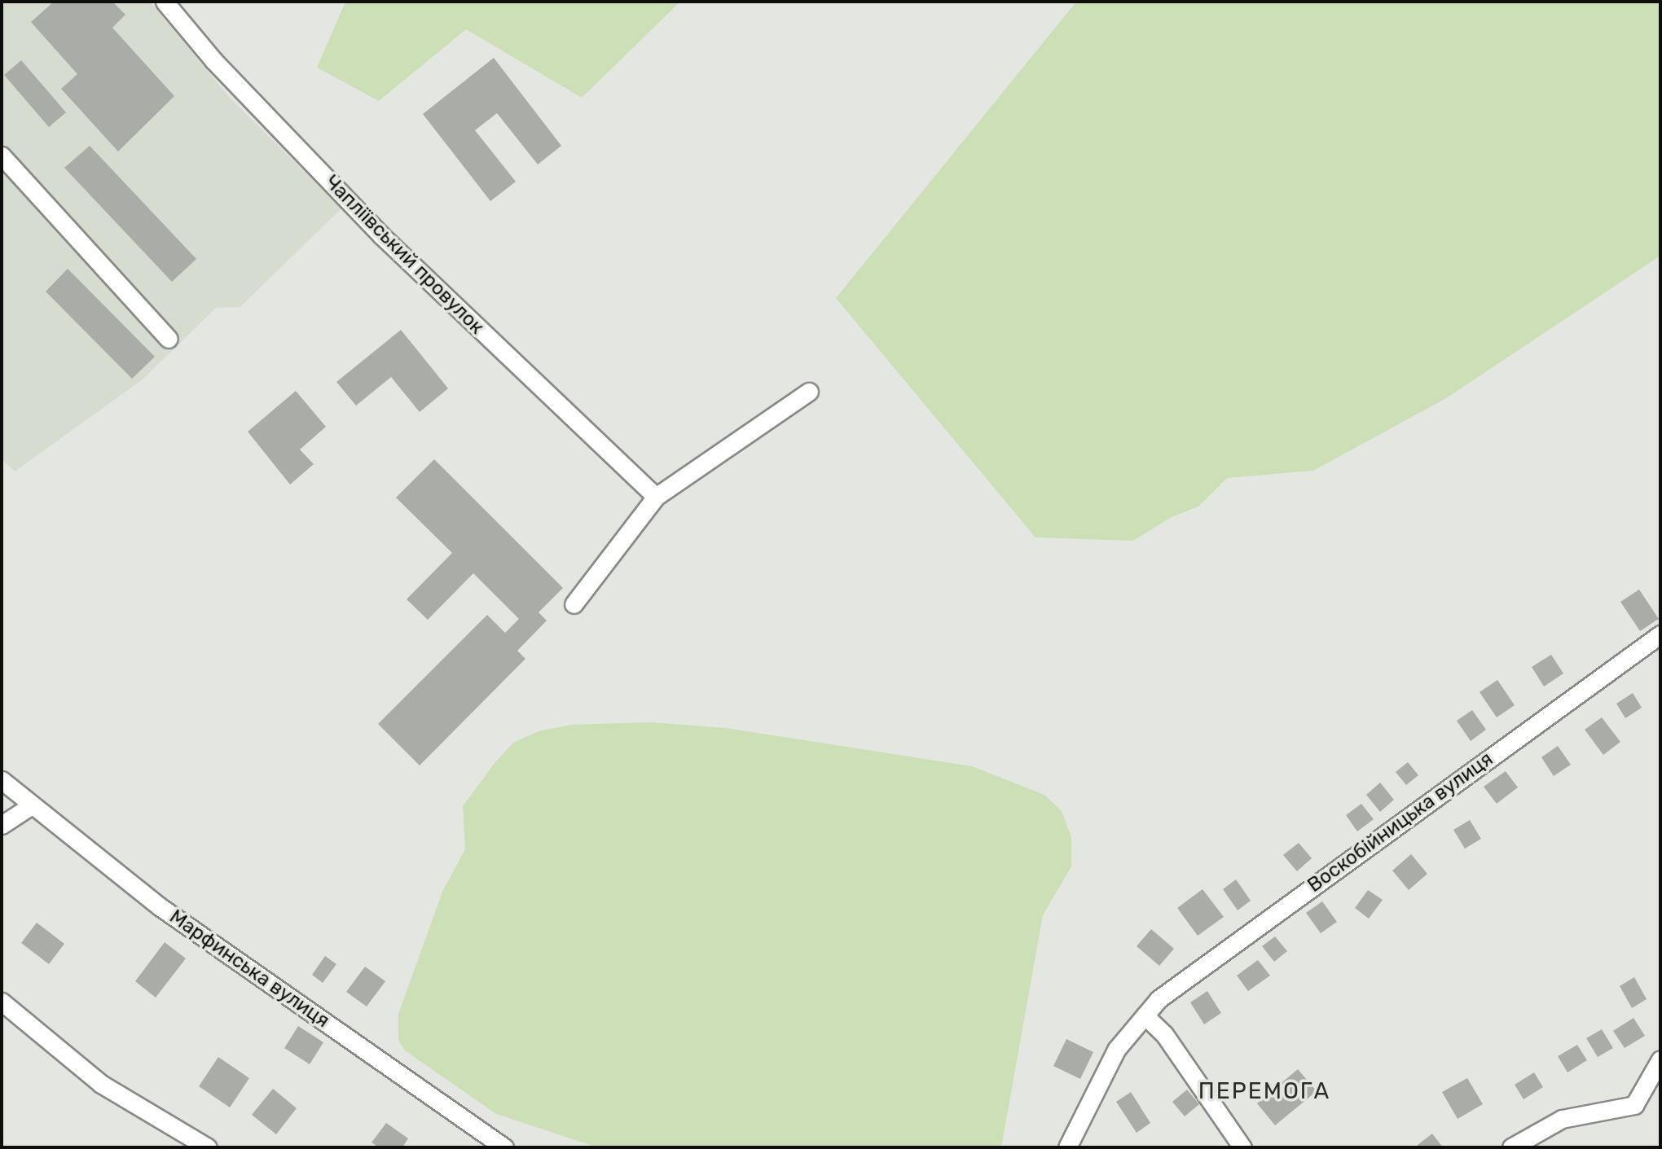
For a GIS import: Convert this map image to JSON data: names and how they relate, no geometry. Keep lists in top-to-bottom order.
{
  "streets": {
    "street": ["Чапліївський провулок", "Воскобійницька вулиця", "Марфинська вулиця"]
  },
  "districts": ["ПЕРЕМОГА"]
}
